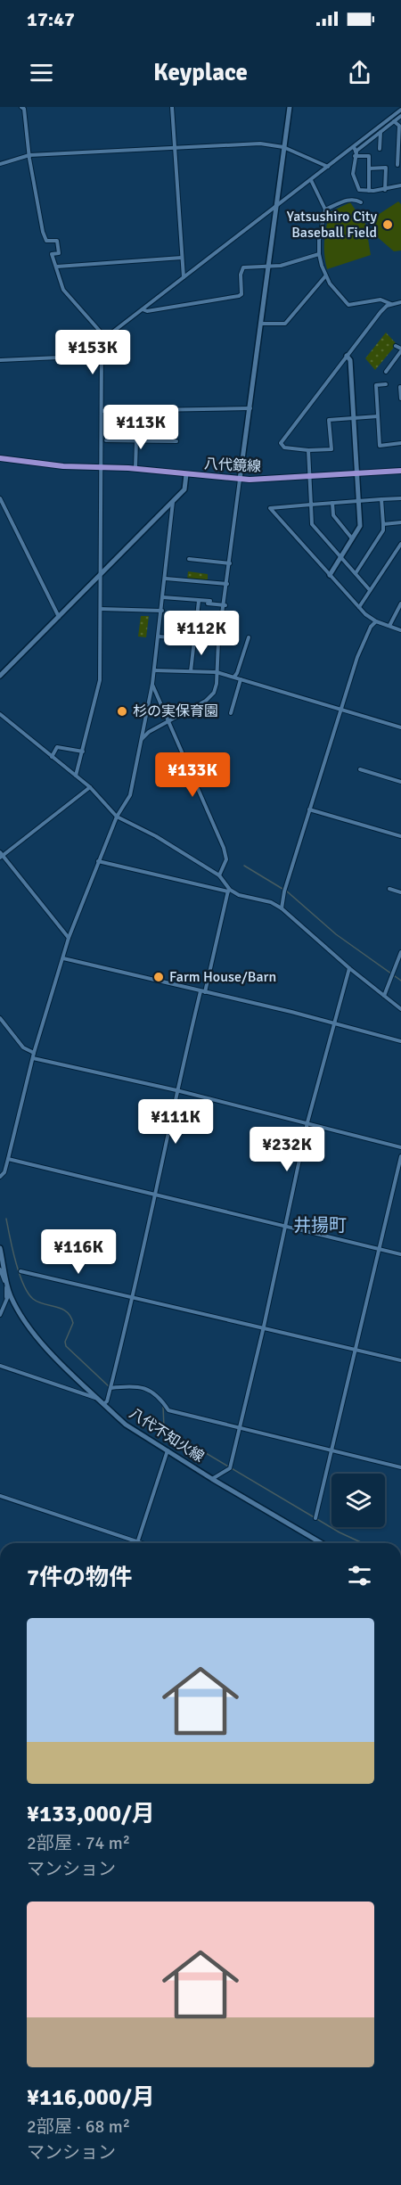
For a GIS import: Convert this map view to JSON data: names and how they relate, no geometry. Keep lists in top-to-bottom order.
{
  "streets": {
    "main road": ["八代鏡線", "八代不知火線"]
  },
  "districts": ["井揚町"],
  "places": ["Yatsushiro City Baseball Field", "杉の実保育園", "Farm House/Barn"],
  "page": {
    "status": "17:47",
    "header": "Keyplace",
    "price": [
      "¥153K",
      "¥113K",
      "¥112K",
      "¥133K",
      "¥111K",
      "¥232K",
      "¥116K"
    ],
    "heading": "7件の物件",
    "list": [
      {
        "name": "¥133,000/月",
        "note": "2部屋 · 74 m² · マンション"
      },
      {
        "name": "¥116,000/月",
        "note": "2部屋 · 68 m² · マンション"
      }
    ]
  }
}
